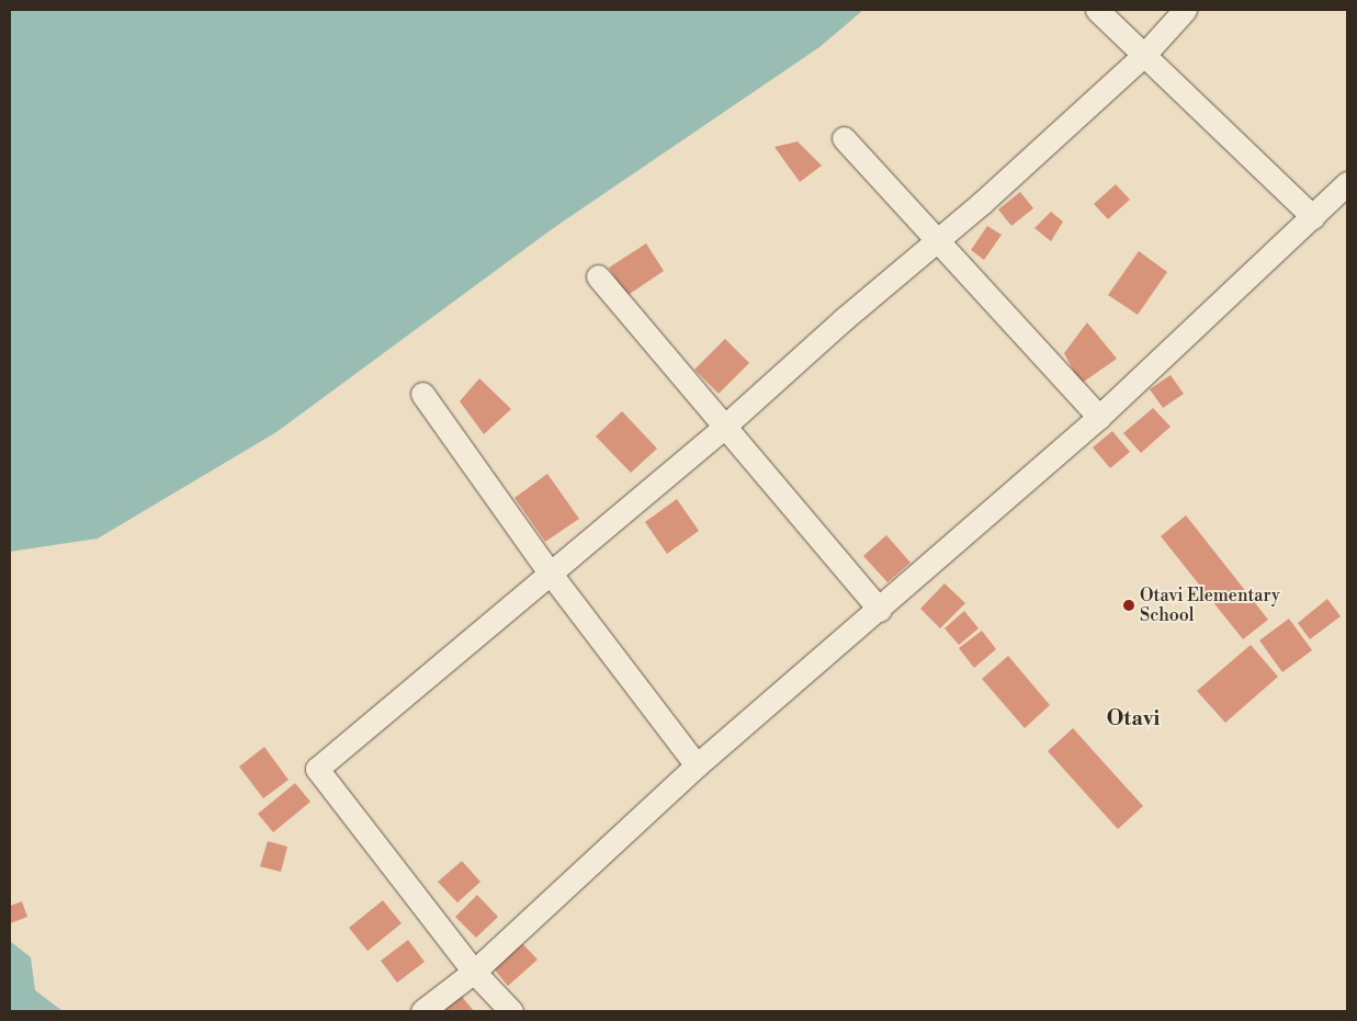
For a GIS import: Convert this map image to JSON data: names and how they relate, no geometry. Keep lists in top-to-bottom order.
{
  "districts": ["Otavi"],
  "places": ["Otavi Elementary School"]
}
